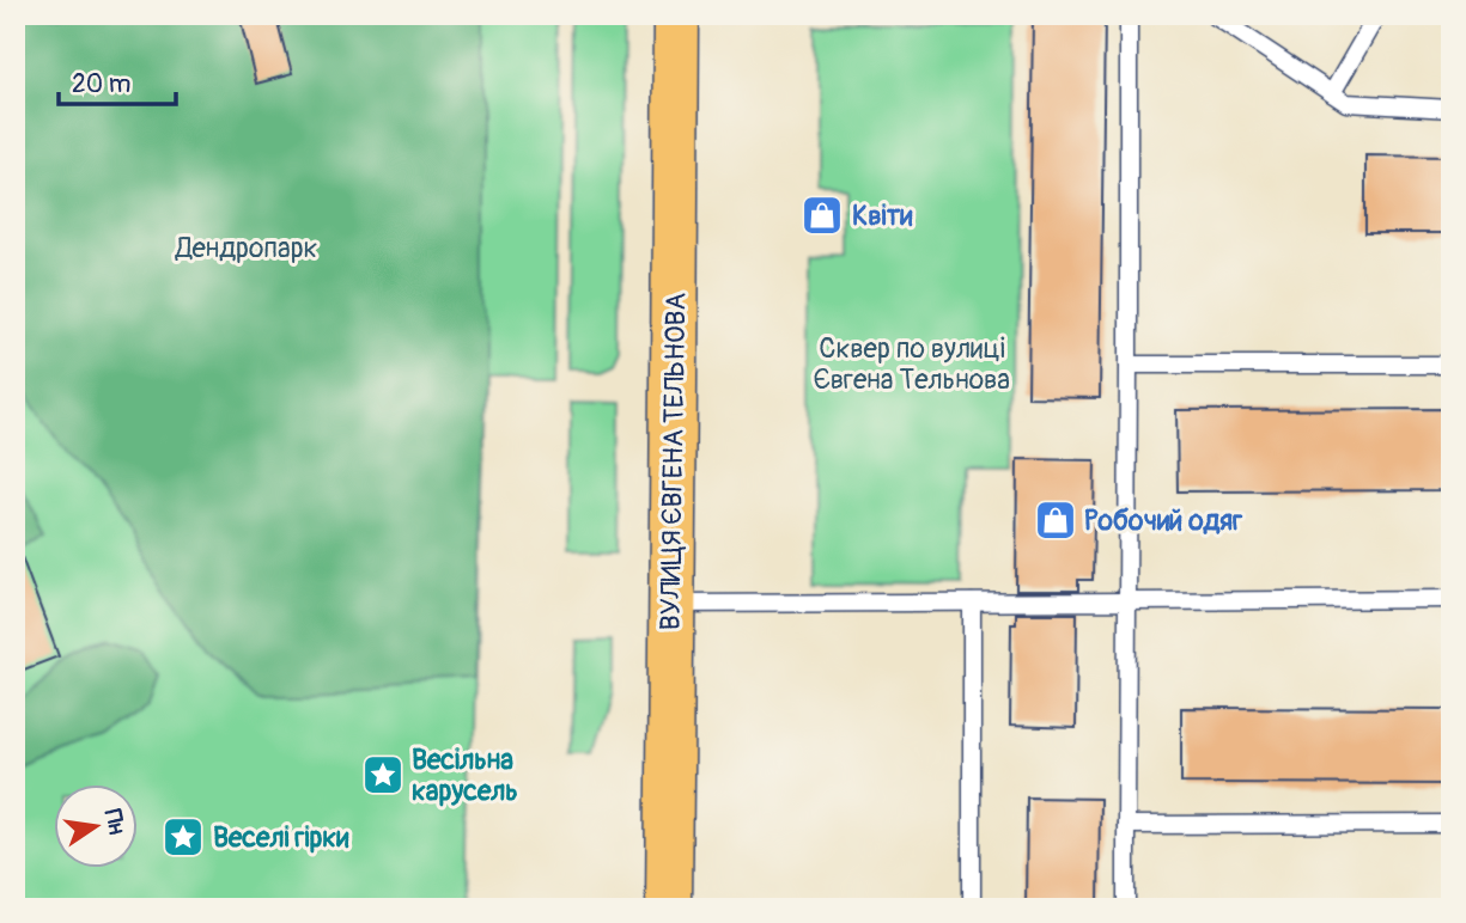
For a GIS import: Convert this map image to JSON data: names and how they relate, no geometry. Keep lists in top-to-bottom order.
{
  "streets": {
    "main road": ["ВУЛИЦЯ ЄВГЕНА ТЕЛЬНОВА"]
  },
  "parks": ["Дендропарк", "Сквер по вулиці Євгена Тельнова"],
  "places": {
    "shop": ["Квіти", "Робочий одяг"],
    "place": ["Весільна карусель", "Веселі гірки"]
  },
  "scale_bar": "20 m",
  "north": "right"
}
